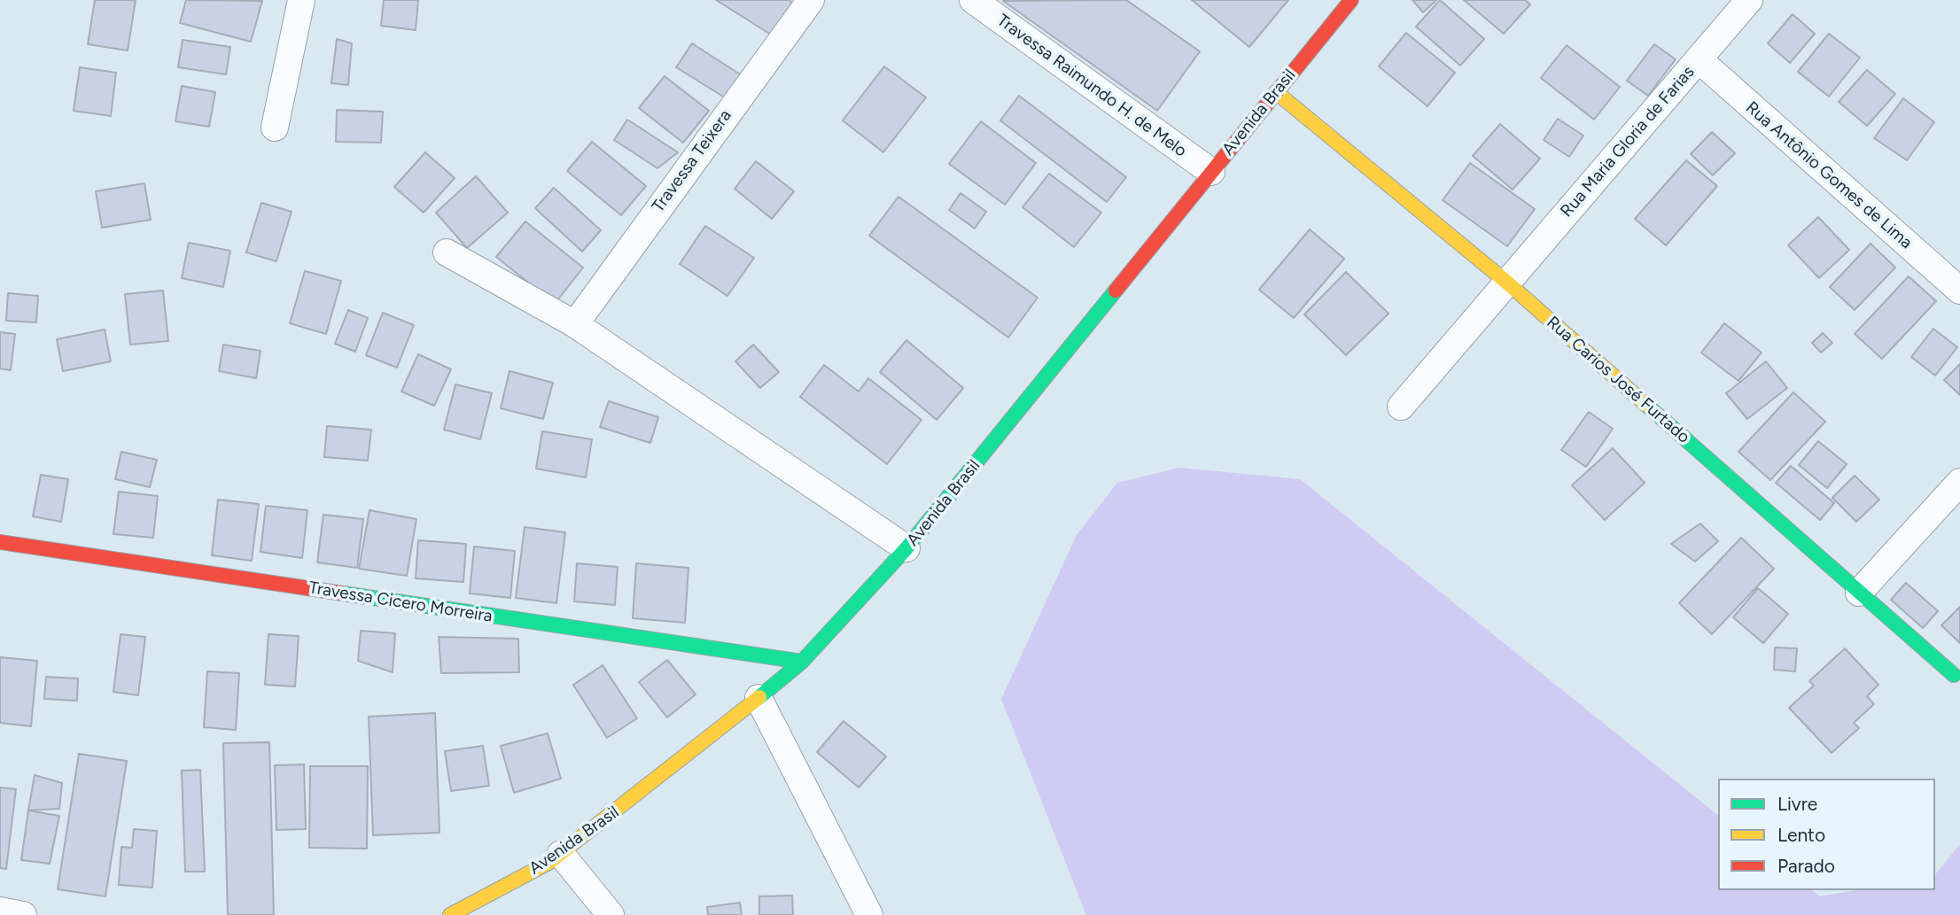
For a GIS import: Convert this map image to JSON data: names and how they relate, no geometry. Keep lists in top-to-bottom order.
{
  "streets": {
    "street": [
      "Travessa Raimundo H. de Melo",
      "Avenida Brasil",
      "Rua Maria Gloria de Farias",
      "Travessa Teixera",
      "Rua Antônio Gomes de Lima",
      "Rua Carios José Furtado",
      "Travessa Cicero Morreira"
    ]
  },
  "crossings": [
    ["Travessa Raimundo H. de Melo", "Avenida Brasil"],
    ["Avenida Brasil", "Rua Carios José Furtado"],
    ["Avenida Brasil", "Travessa Cicero Morreira"],
    ["Rua Maria Gloria de Farias", "Rua Antônio Gomes de Lima"],
    ["Rua Maria Gloria de Farias", "Rua Carios José Furtado"]
  ],
  "legend": ["Livre", "Lento", "Parado"]
}
